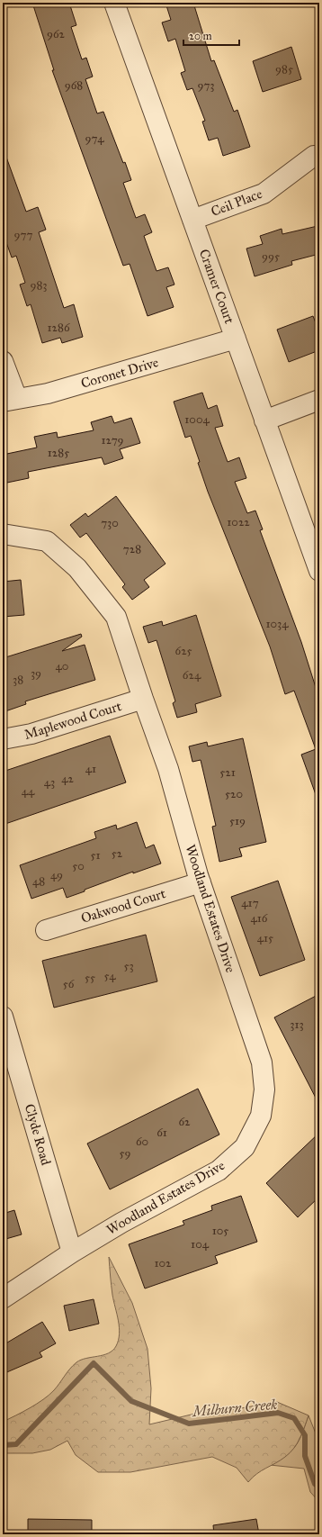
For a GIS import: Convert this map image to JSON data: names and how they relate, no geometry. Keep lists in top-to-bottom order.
{
  "streets": {
    "street": [
      "Ceil Place",
      "Cramer Court",
      "Coronet Drive",
      "Maplewood Court",
      "Oakwood Court",
      "Woodland Estates Drive",
      "Clyde Road"
    ]
  },
  "crossings": [
    ["Ceil Place", "Cramer Court"],
    ["Cramer Court", "Coronet Drive"],
    ["Maplewood Court", "Woodland Estates Drive"],
    ["Oakwood Court", "Woodland Estates Drive"],
    ["Woodland Estates Drive", "Clyde Road"]
  ],
  "water": ["Milburn Creek"],
  "house_numbers": [
    "962",
    "985",
    "968",
    "973",
    "974",
    "977",
    "995",
    "983",
    "1286",
    "1004",
    "1279",
    "1285",
    "1022",
    "730",
    "728",
    "1034",
    "625",
    "40",
    "39",
    "624",
    "38",
    "41",
    "521",
    "42",
    "43",
    "44",
    "520",
    "519",
    "52",
    "51",
    "50",
    "49",
    "48",
    "417",
    "416",
    "415",
    "53",
    "54",
    "55",
    "56",
    "313",
    "62",
    "61",
    "60",
    "59",
    "105",
    "104",
    "102"
  ],
  "scale_bar": "20 m"
}
